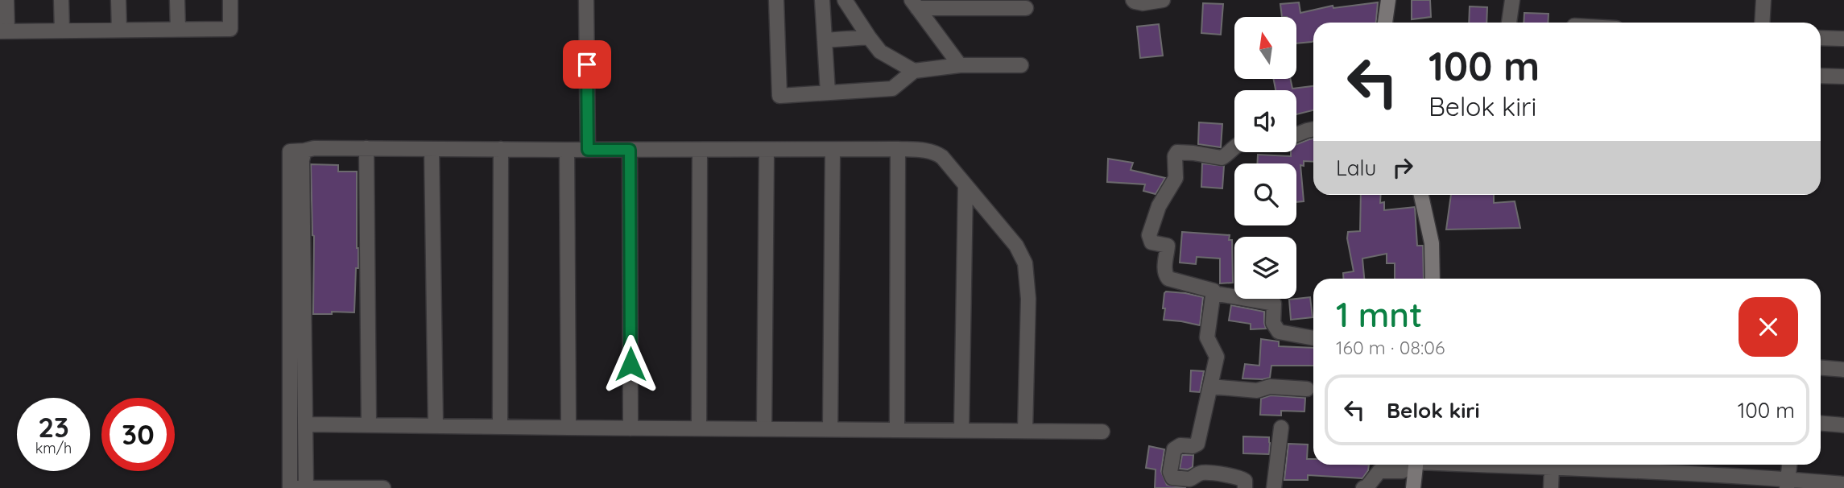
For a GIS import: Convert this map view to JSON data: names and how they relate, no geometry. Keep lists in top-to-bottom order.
{
  "north": "top",
  "page": {
    "turn": ["100 m", "Belok kiri"],
    "then": "Lalu",
    "heading": ["1 mnt", "160 m · 08:06"],
    "list": [
      {
        "name": "Belok kiri",
        "value": "100 m"
      }
    ],
    "speed": "23 km/h",
    "limit": "30"
  }
}
